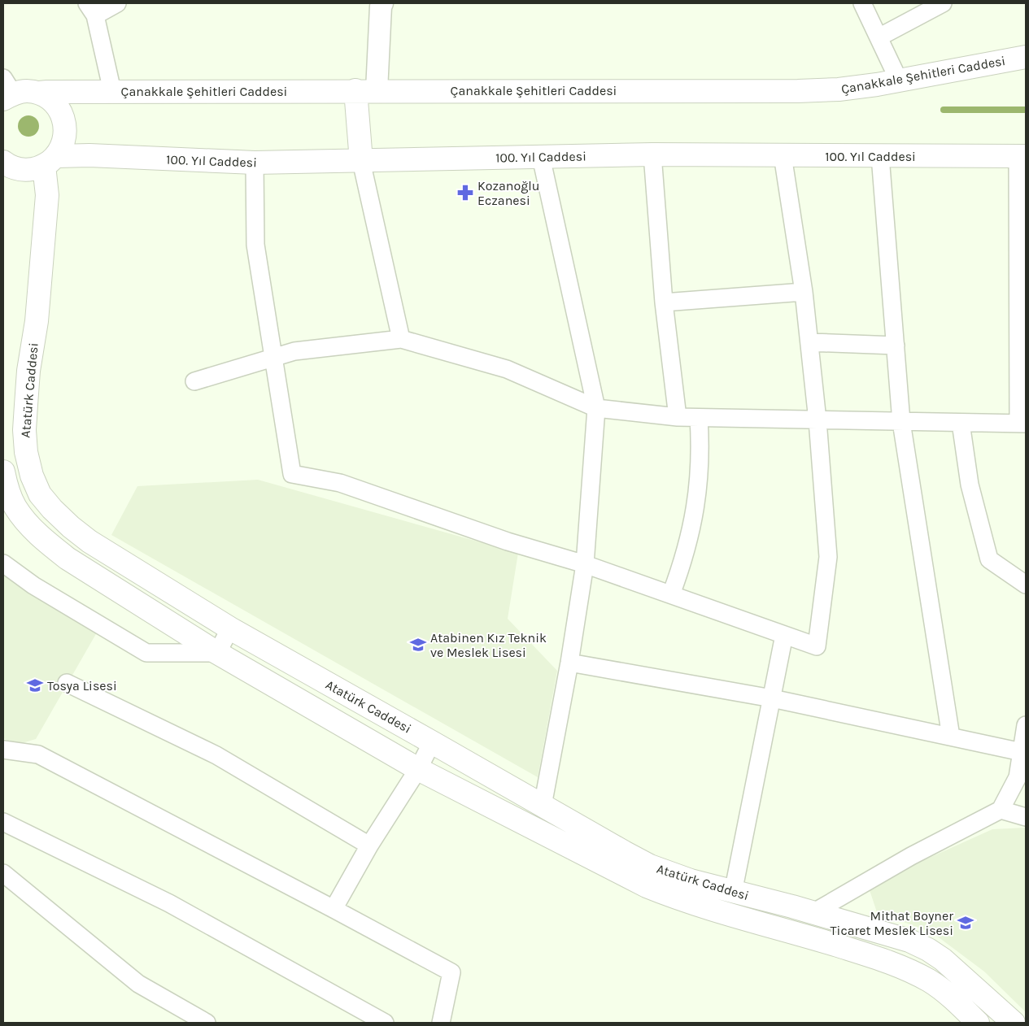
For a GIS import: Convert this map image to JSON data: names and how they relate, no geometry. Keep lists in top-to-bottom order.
{
  "streets": {
    "main road": ["Çanakkale Şehitleri Caddesi", "100. Yıl Caddesi", "Atatürk Caddesi"]
  },
  "crossings": [
    ["100. Yıl Caddesi", "Atatürk Caddesi"]
  ],
  "places": {
    "pharmacy": ["Kozanoğlu Eczanesi"],
    "school or university": ["Atabinen Kız Teknik ve Meslek Lisesi", "Tosya Lisesi", "Mithat Boyner Ticaret Meslek Lisesi"]
  }
}
